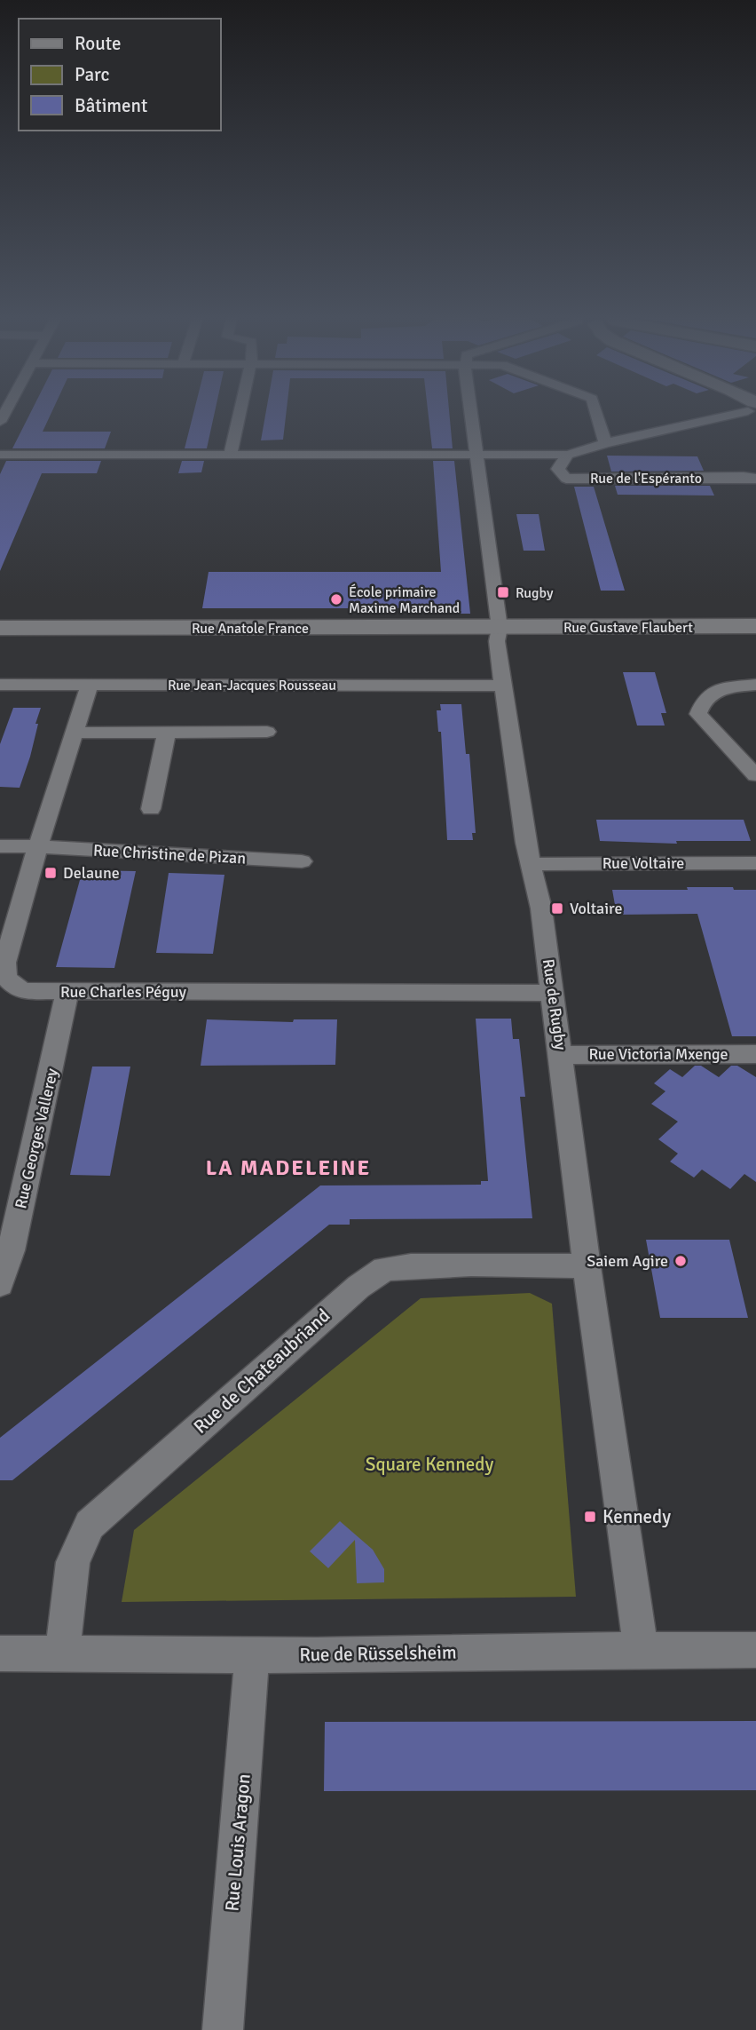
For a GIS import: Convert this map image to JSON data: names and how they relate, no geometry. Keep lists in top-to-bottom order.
{
  "streets": {
    "street": [
      "Rue de l'Espéranto",
      "Rue Gustave Flaubert",
      "Rue Anatole France",
      "Rue Jean-Jacques Rousseau",
      "Rue Christine de Pizan",
      "Rue Voltaire",
      "Rue Charles Péguy",
      "Rue de Rugby",
      "Rue Victoria Mxenge",
      "Rue Georges Vallerey",
      "Rue de Chateaubriand",
      "Rue de Rüsselsheim",
      "Rue Louis Aragon"
    ]
  },
  "crossings": [
    ["Rue Gustave Flaubert", "Rue Anatole France"],
    ["Rue Gustave Flaubert", "Rue de Rugby"],
    ["Rue Anatole France", "Rue de Rugby"],
    ["Rue Jean-Jacques Rousseau", "Rue Charles Péguy"],
    ["Rue Jean-Jacques Rousseau", "Rue de Rugby"],
    ["Rue Christine de Pizan", "Rue Charles Péguy"],
    ["Rue Voltaire", "Rue de Rugby"],
    ["Rue Charles Péguy", "Rue de Rugby"],
    ["Rue Charles Péguy", "Rue Georges Vallerey"],
    ["Rue de Rugby", "Rue Victoria Mxenge"],
    ["Rue de Rugby", "Rue de Chateaubriand"],
    ["Rue de Rugby", "Rue de Rüsselsheim"],
    ["Rue de Chateaubriand", "Rue de Rüsselsheim"],
    ["Rue de Rüsselsheim", "Rue Louis Aragon"]
  ],
  "districts": ["LA MADELEINE"],
  "parks": ["Square Kennedy"],
  "places": {
    "transit": [
      "Rugby",
      "Delaune",
      "Voltaire",
      "Kennedy"
    ],
    "other": ["École primaire Maxime Marchand", "Saiem Agire"]
  },
  "legend": ["Route", "Parc", "Bâtiment"]
}
